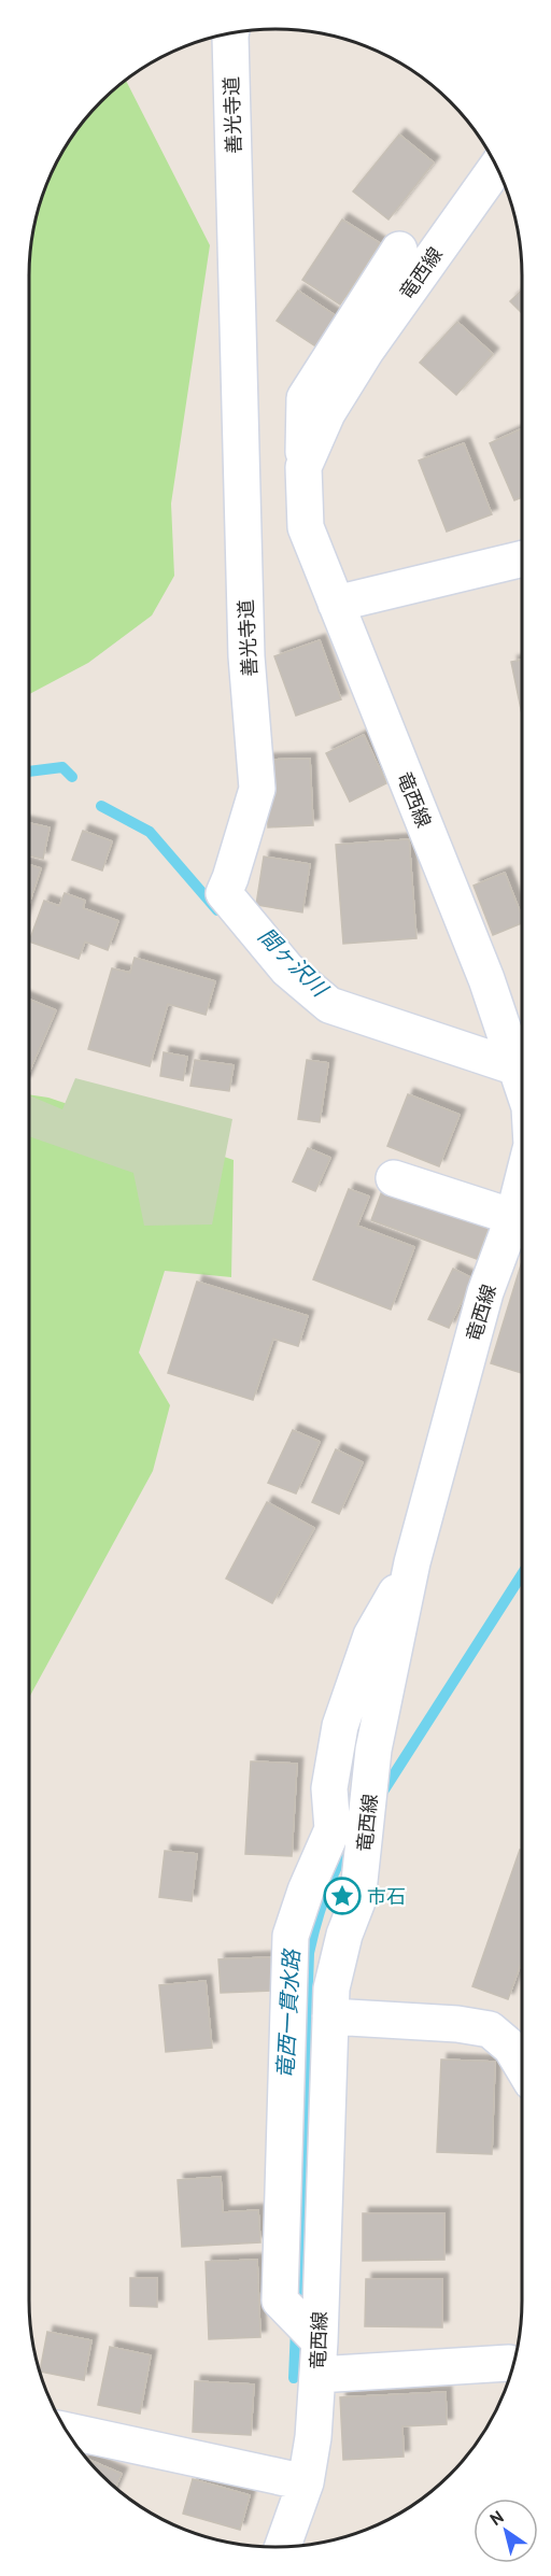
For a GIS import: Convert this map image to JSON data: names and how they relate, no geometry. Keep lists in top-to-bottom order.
{
  "streets": {
    "street": ["善光寺道", "竜西線"]
  },
  "crossings": [
    ["善光寺道", "竜西線"]
  ],
  "water": ["間ヶ沢川", "竜西一貫水路"],
  "places": {
    "place": ["市石"]
  },
  "north": "top left"
}
